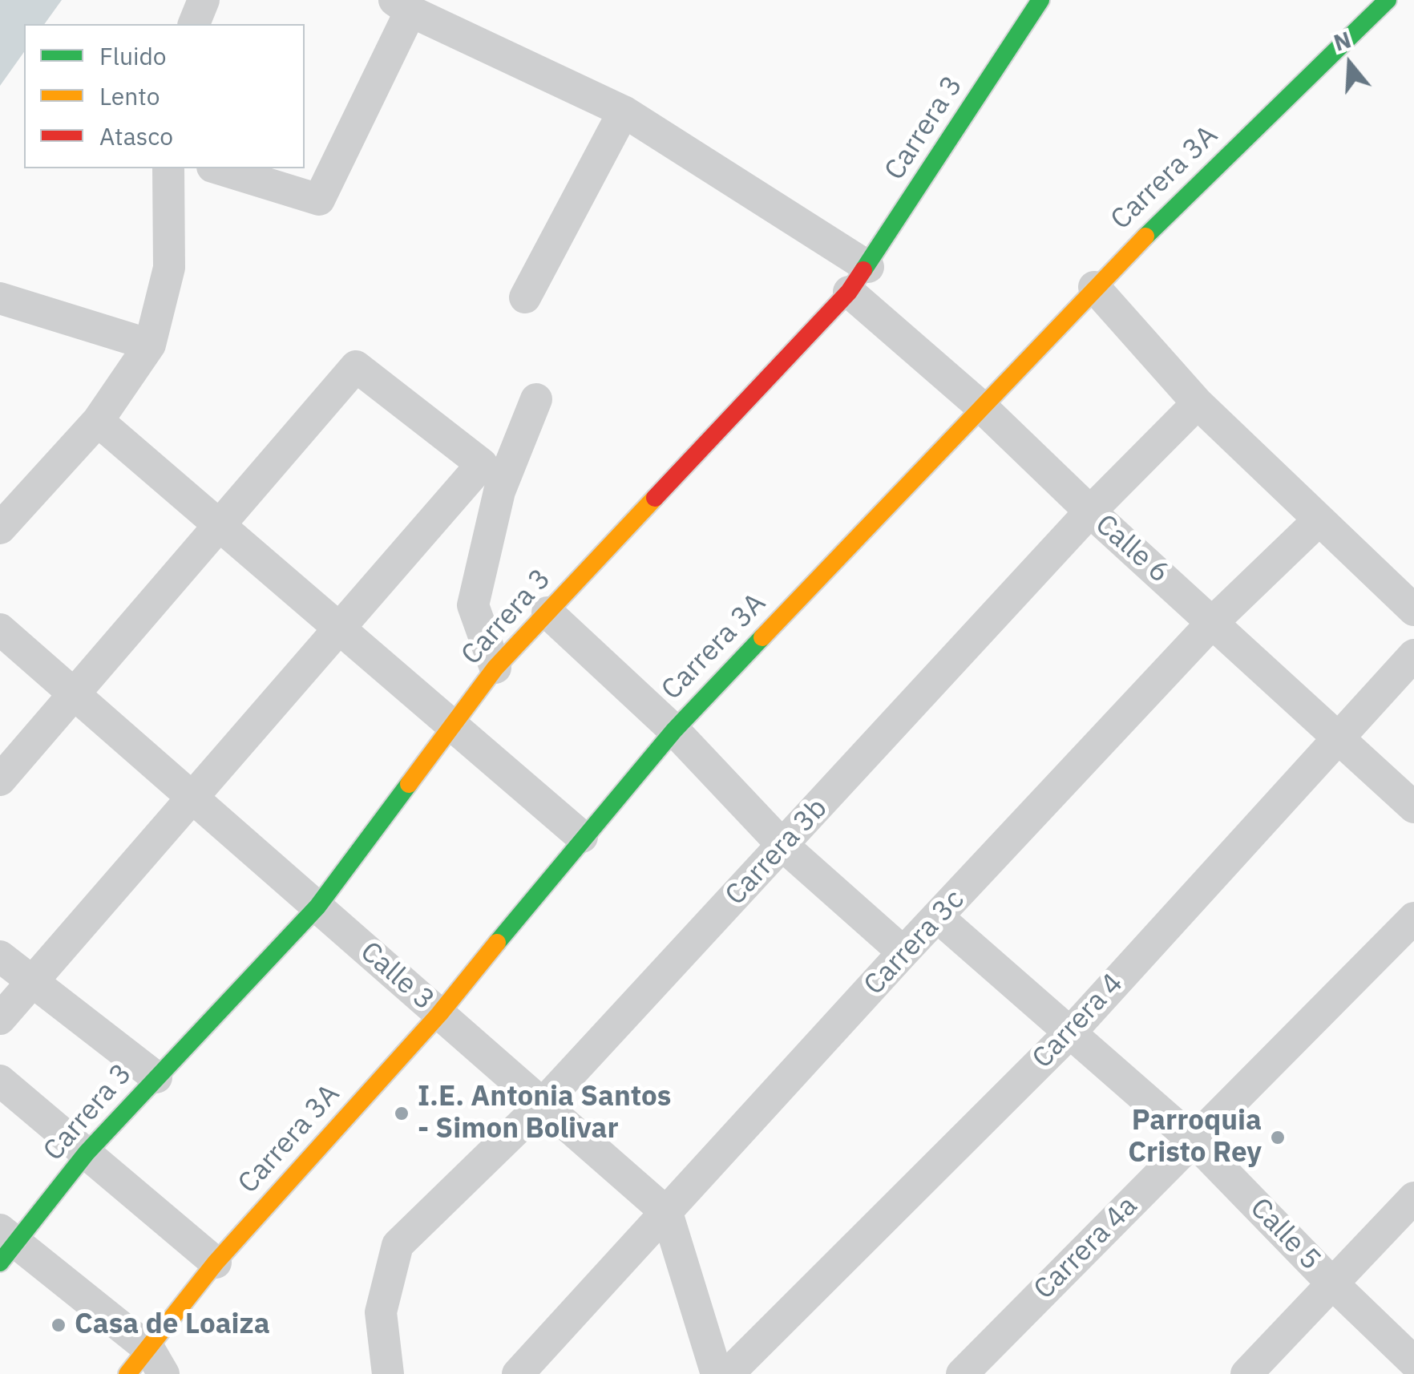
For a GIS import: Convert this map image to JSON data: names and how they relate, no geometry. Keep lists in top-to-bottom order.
{
  "streets": {
    "street": [
      "Carrera 3",
      "Carrera 3A",
      "Calle 6",
      "Carrera 3b",
      "Carrera 3c",
      "Calle 3",
      "Carrera 4",
      "Calle 5",
      "Carrera 4a"
    ]
  },
  "crossings": [
    ["Carrera 3", "Calle 6"],
    ["Carrera 3", "Calle 3"],
    ["Carrera 3A", "Calle 6"],
    ["Carrera 3A", "Calle 3"],
    ["Calle 6", "Carrera 3b"],
    ["Calle 6", "Carrera 3c"],
    ["Calle 6", "Carrera 4"],
    ["Carrera 3b", "Calle 3"],
    ["Carrera 3c", "Calle 3"],
    ["Carrera 3c", "Calle 5"],
    ["Carrera 4", "Calle 5"],
    ["Calle 5", "Carrera 4a"]
  ],
  "places": ["I.E. Antonia Santos - Simon Bolivar", "Parroquia Cristo Rey", "Casa de Loaiza"],
  "legend": ["Fluido", "Lento", "Atasco"],
  "north": "top"
}
